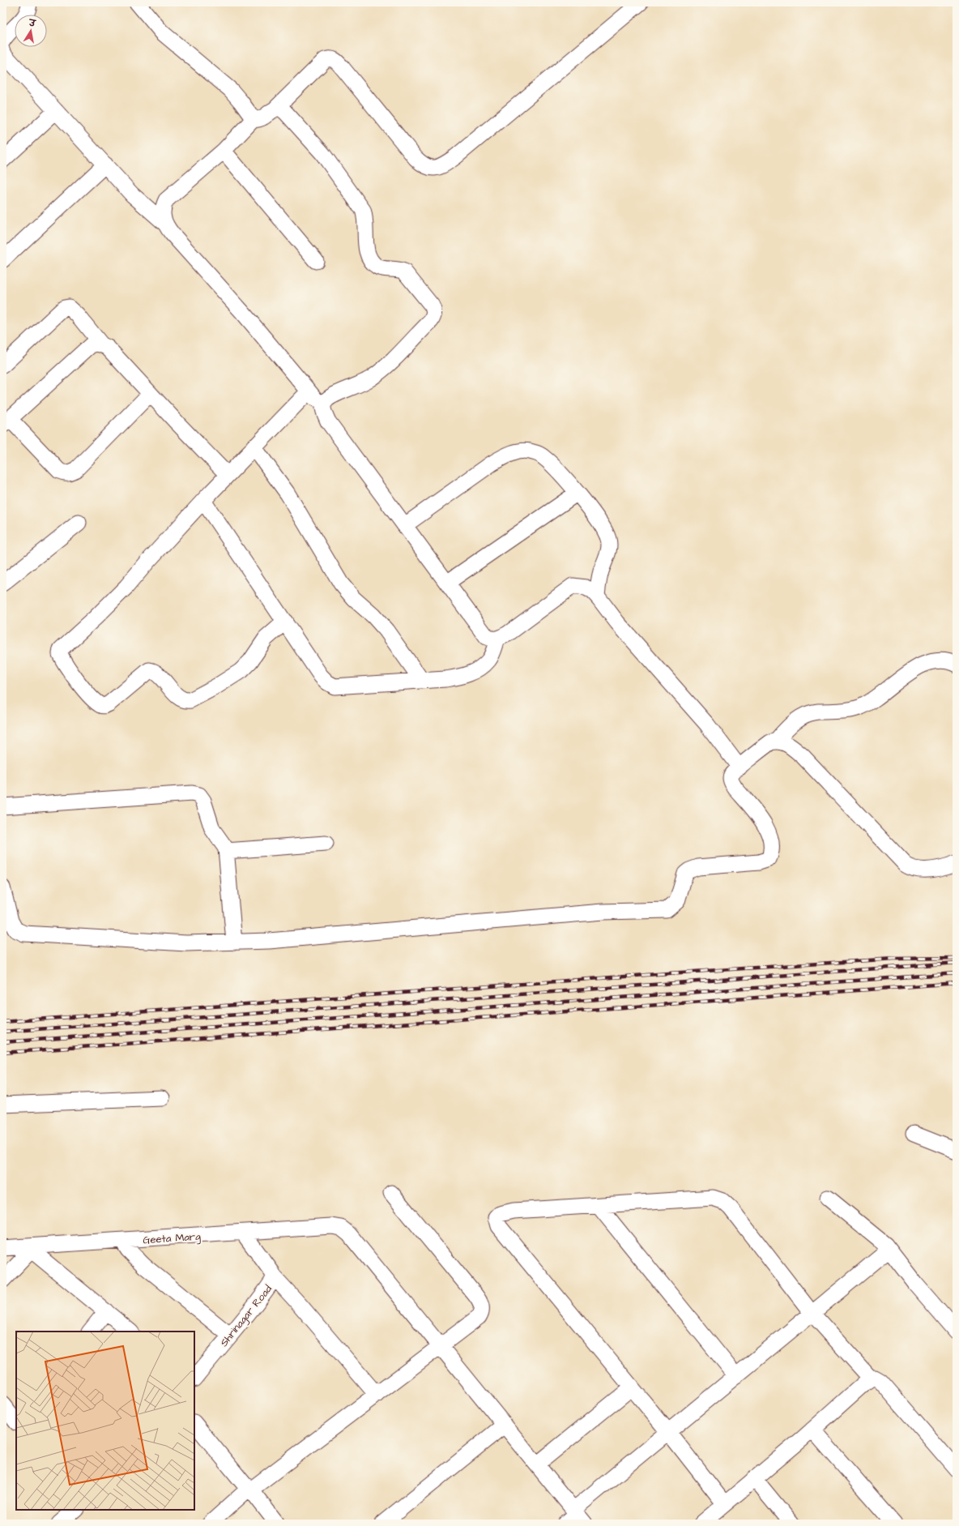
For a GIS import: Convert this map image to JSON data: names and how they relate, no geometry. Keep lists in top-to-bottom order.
{
  "streets": {
    "street": ["Geeta Marg", "Shrinagar Road"]
  },
  "crossings": [
    ["Geeta Marg", "Shrinagar Road"]
  ],
  "north": "top"
}
